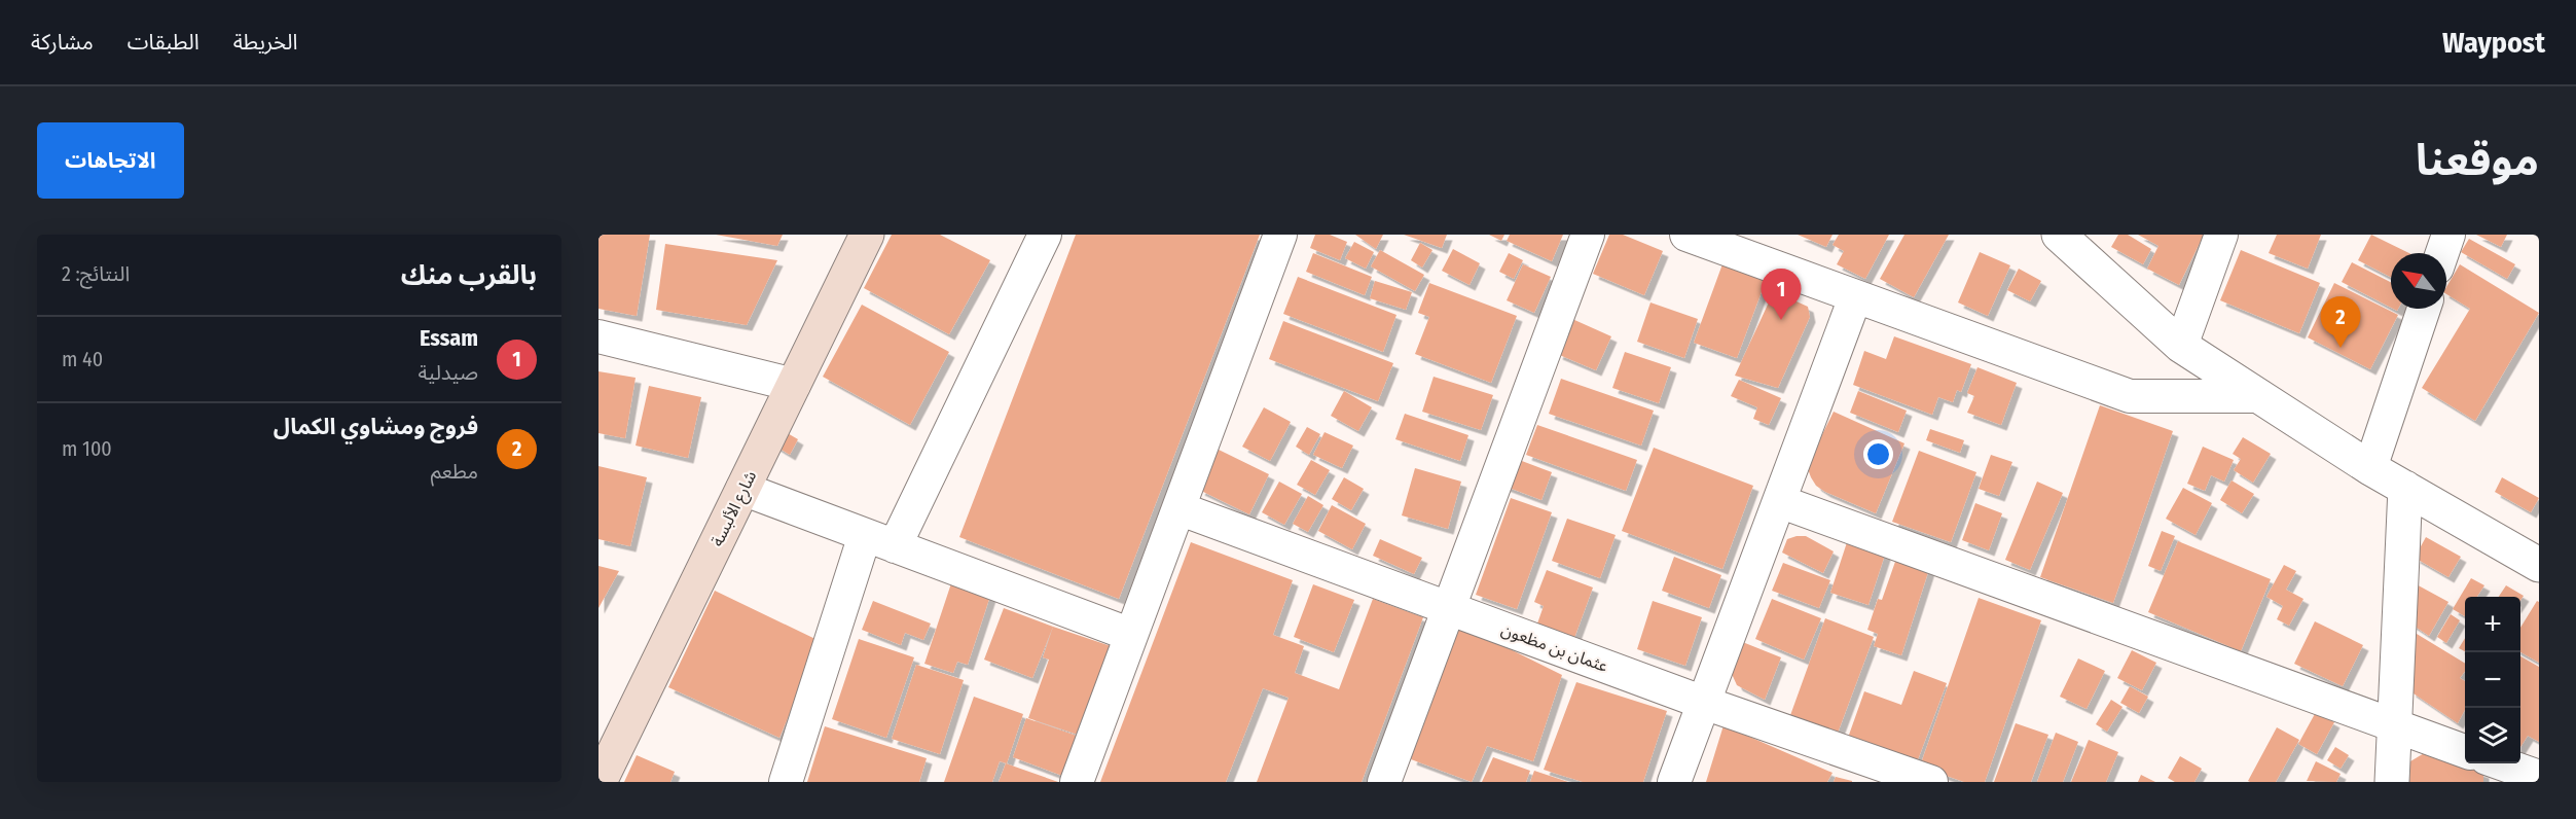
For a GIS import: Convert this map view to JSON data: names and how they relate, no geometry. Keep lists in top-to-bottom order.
{
  "streets": {
    "main road": ["شارع الألبسة"],
    "street": ["عثمان بن مظعون"]
  },
  "north": "top left",
  "page": {
    "header": "Waypost",
    "nav": ["الخريطة", "الطبقات", "مشاركة"],
    "title": "موقعنا",
    "buttons": "الاتجاهات",
    "heading": ["بالقرب منك", "النتائج: 2"],
    "pins": ["1", "2"],
    "list": [
      {
        "mark": "1",
        "name": "Essam",
        "note": "صيدلية",
        "value": "40 m"
      },
      {
        "mark": "2",
        "name": "فروج ومشاوي الكمال",
        "note": "مطعم",
        "value": "100 m"
      }
    ],
    "map_buttons": ["+", "−"]
  }
}
